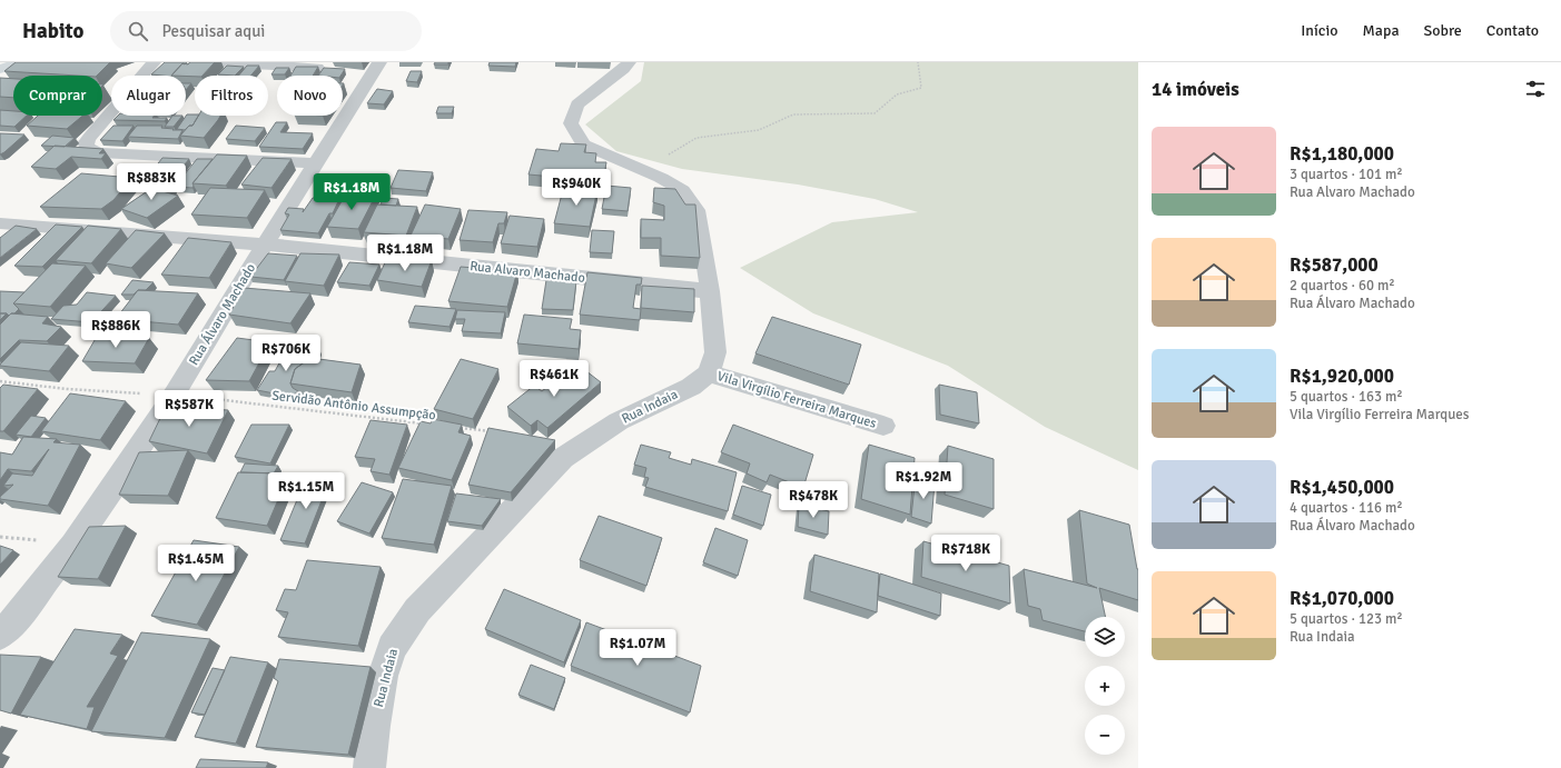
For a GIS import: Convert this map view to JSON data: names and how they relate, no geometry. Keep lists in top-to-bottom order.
{
  "streets": {
    "street": [
      "Rua Alvaro Machado",
      "Rua Álvaro Machado",
      "Vila Virgílio Ferreira Marques",
      "Rua Indaia"
    ],
    "path": ["Servidão Antônio Assumpção"]
  },
  "crossings": [
    ["Rua Alvaro Machado", "Rua Álvaro Machado"],
    ["Rua Álvaro Machado", "Servidão Antônio Assumpção"],
    ["Vila Virgílio Ferreira Marques", "Rua Indaia"]
  ],
  "page": {
    "header": "Habito",
    "search": "Pesquisar aqui",
    "nav": [
      "Início",
      "Mapa",
      "Sobre",
      "Contato"
    ],
    "heading": "14 imóveis",
    "chip": [
      "Comprar",
      "Alugar",
      "Filtros",
      "Novo"
    ],
    "list": [
      {
        "name": "R$1,180,000",
        "note": "3 quartos · 101 m² · Rua Alvaro Machado"
      },
      {
        "name": "R$587,000",
        "note": "2 quartos · 60 m² · Rua Álvaro Machado"
      },
      {
        "name": "R$1,920,000",
        "note": "5 quartos · 163 m² · Vila Virgílio Ferreira Marques"
      },
      {
        "name": "R$1,450,000",
        "note": "4 quartos · 116 m² · Rua Álvaro Machado"
      },
      {
        "name": "R$1,070,000",
        "note": "5 quartos · 123 m² · Rua Indaia"
      }
    ],
    "price": [
      "R$883K",
      "R$940K",
      "R$1.18M",
      "R$1.18M",
      "R$886K",
      "R$706K",
      "R$461K",
      "R$587K",
      "R$1.92M",
      "R$1.15M",
      "R$478K",
      "R$718K",
      "R$1.45M",
      "R$1.07M"
    ],
    "map_buttons": ["+", "−"]
  }
}
